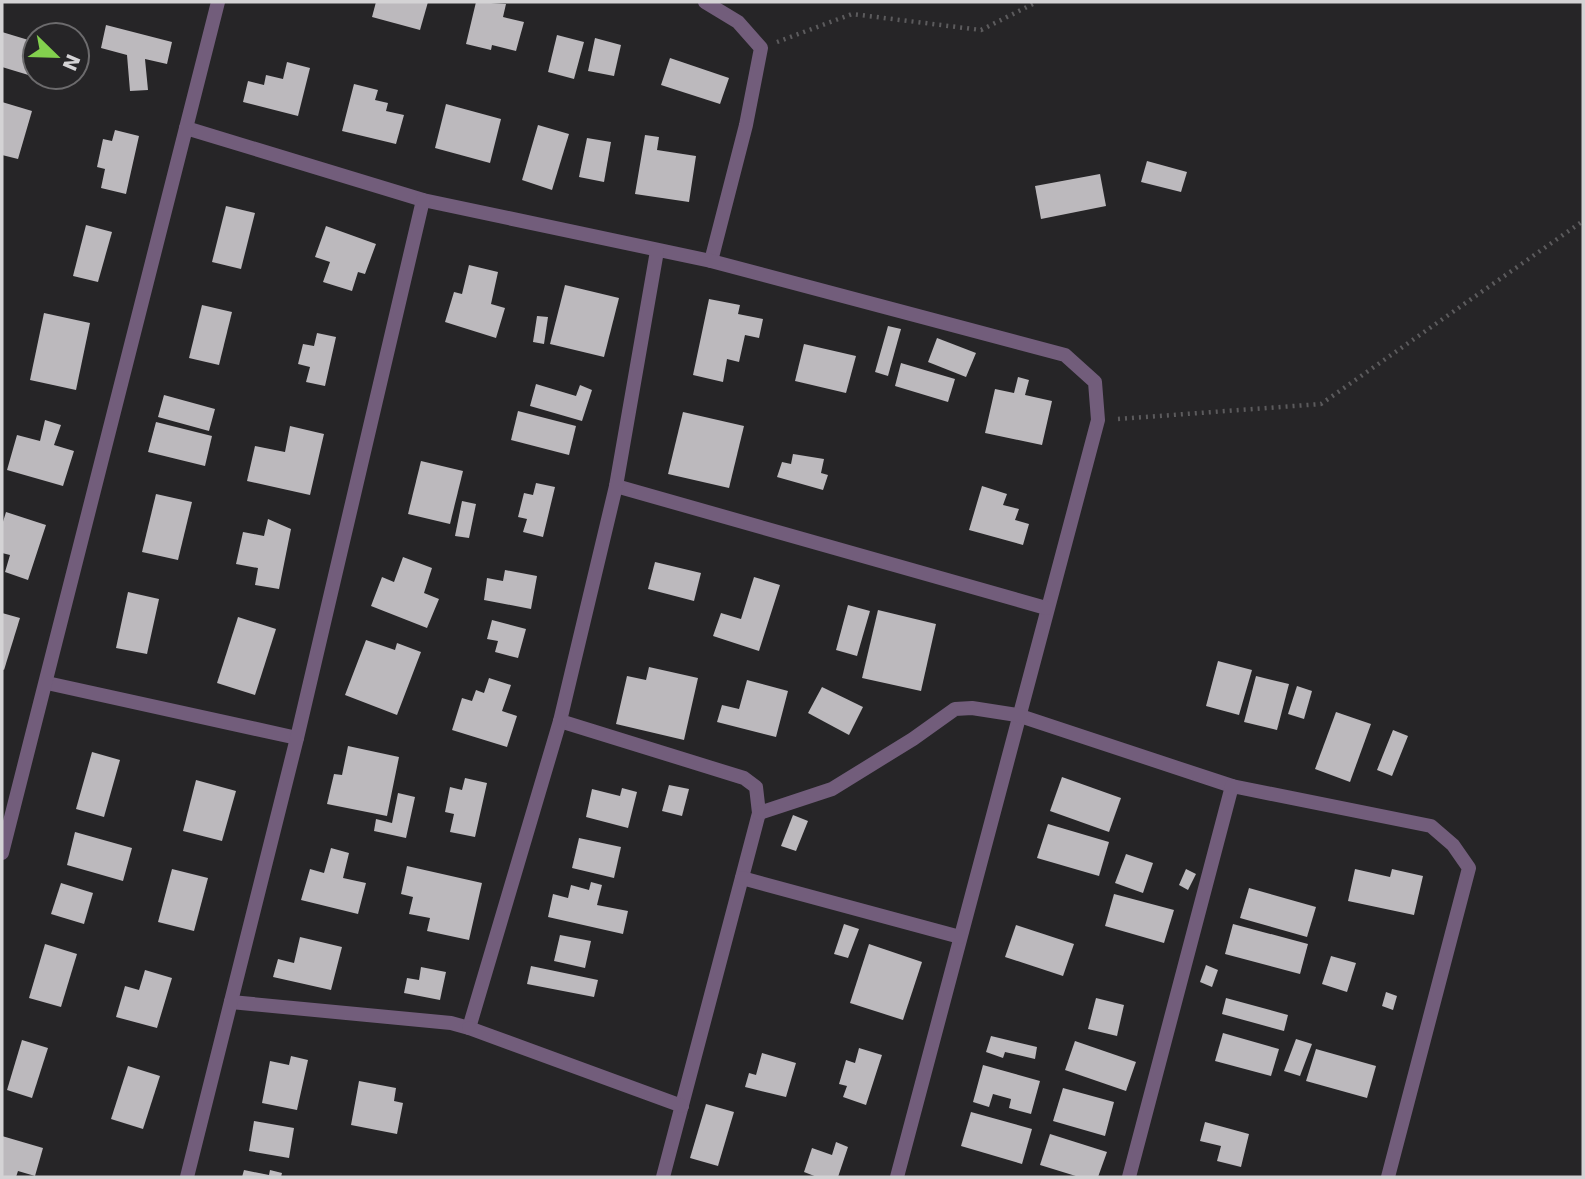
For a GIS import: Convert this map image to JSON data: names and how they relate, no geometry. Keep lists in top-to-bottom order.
{
  "north": "bottom right"
}
